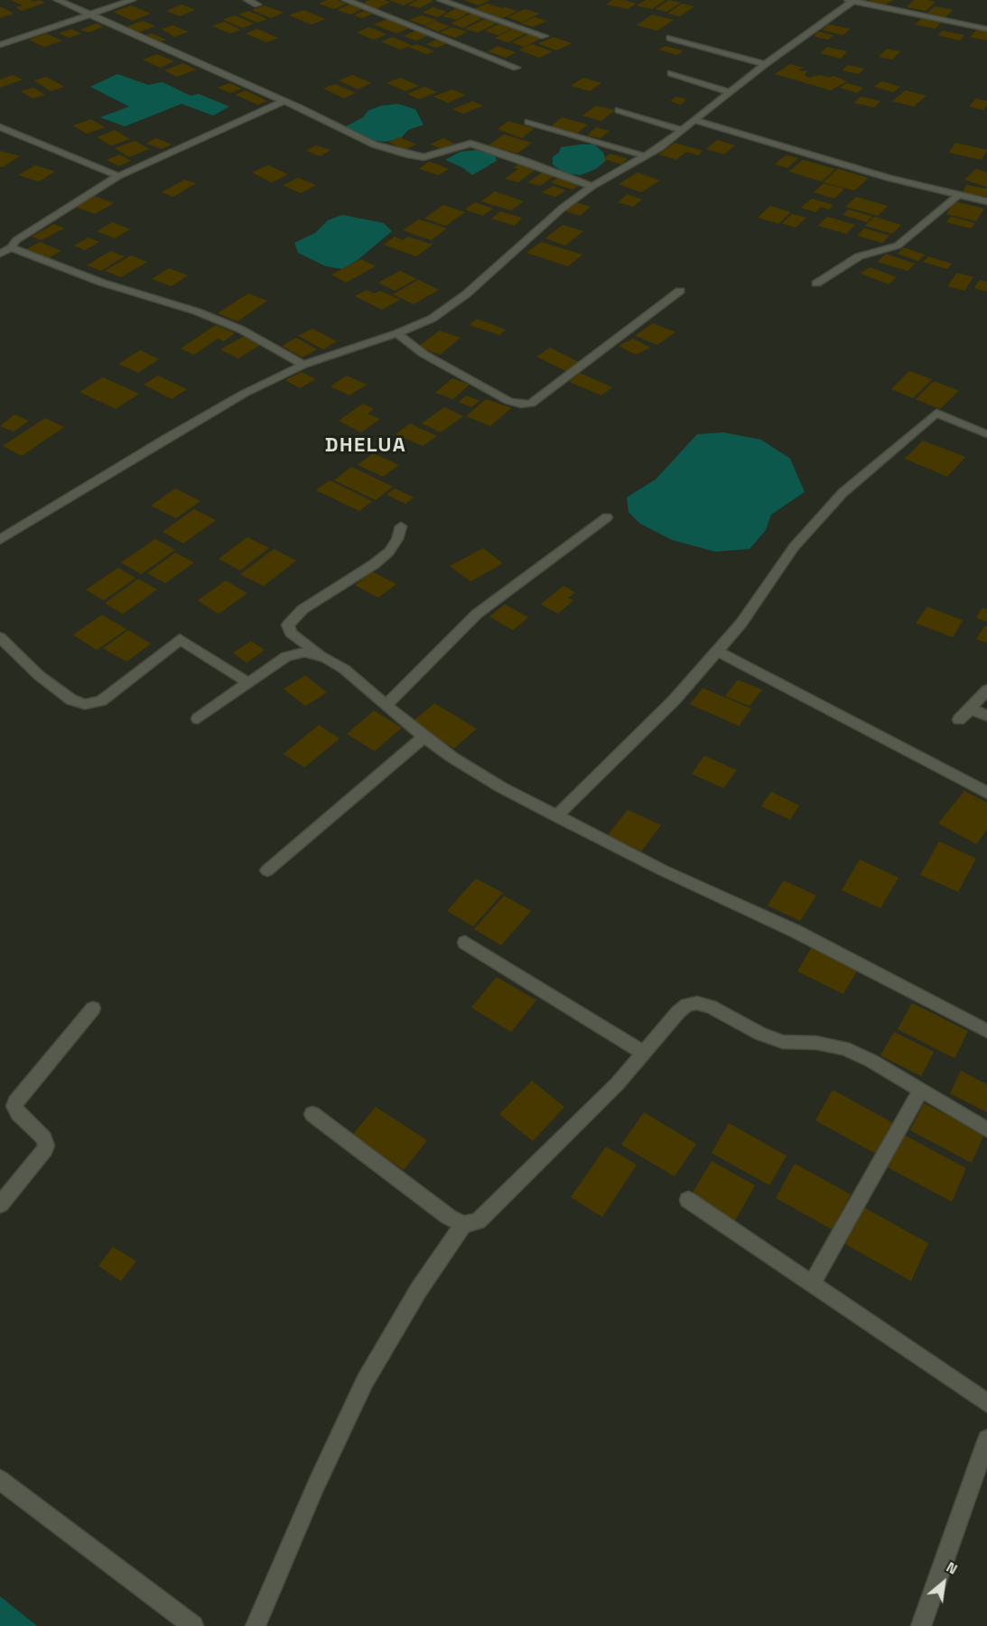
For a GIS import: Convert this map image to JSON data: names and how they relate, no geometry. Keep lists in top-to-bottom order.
{
  "districts": ["DHELUA"],
  "north": "top right"
}
